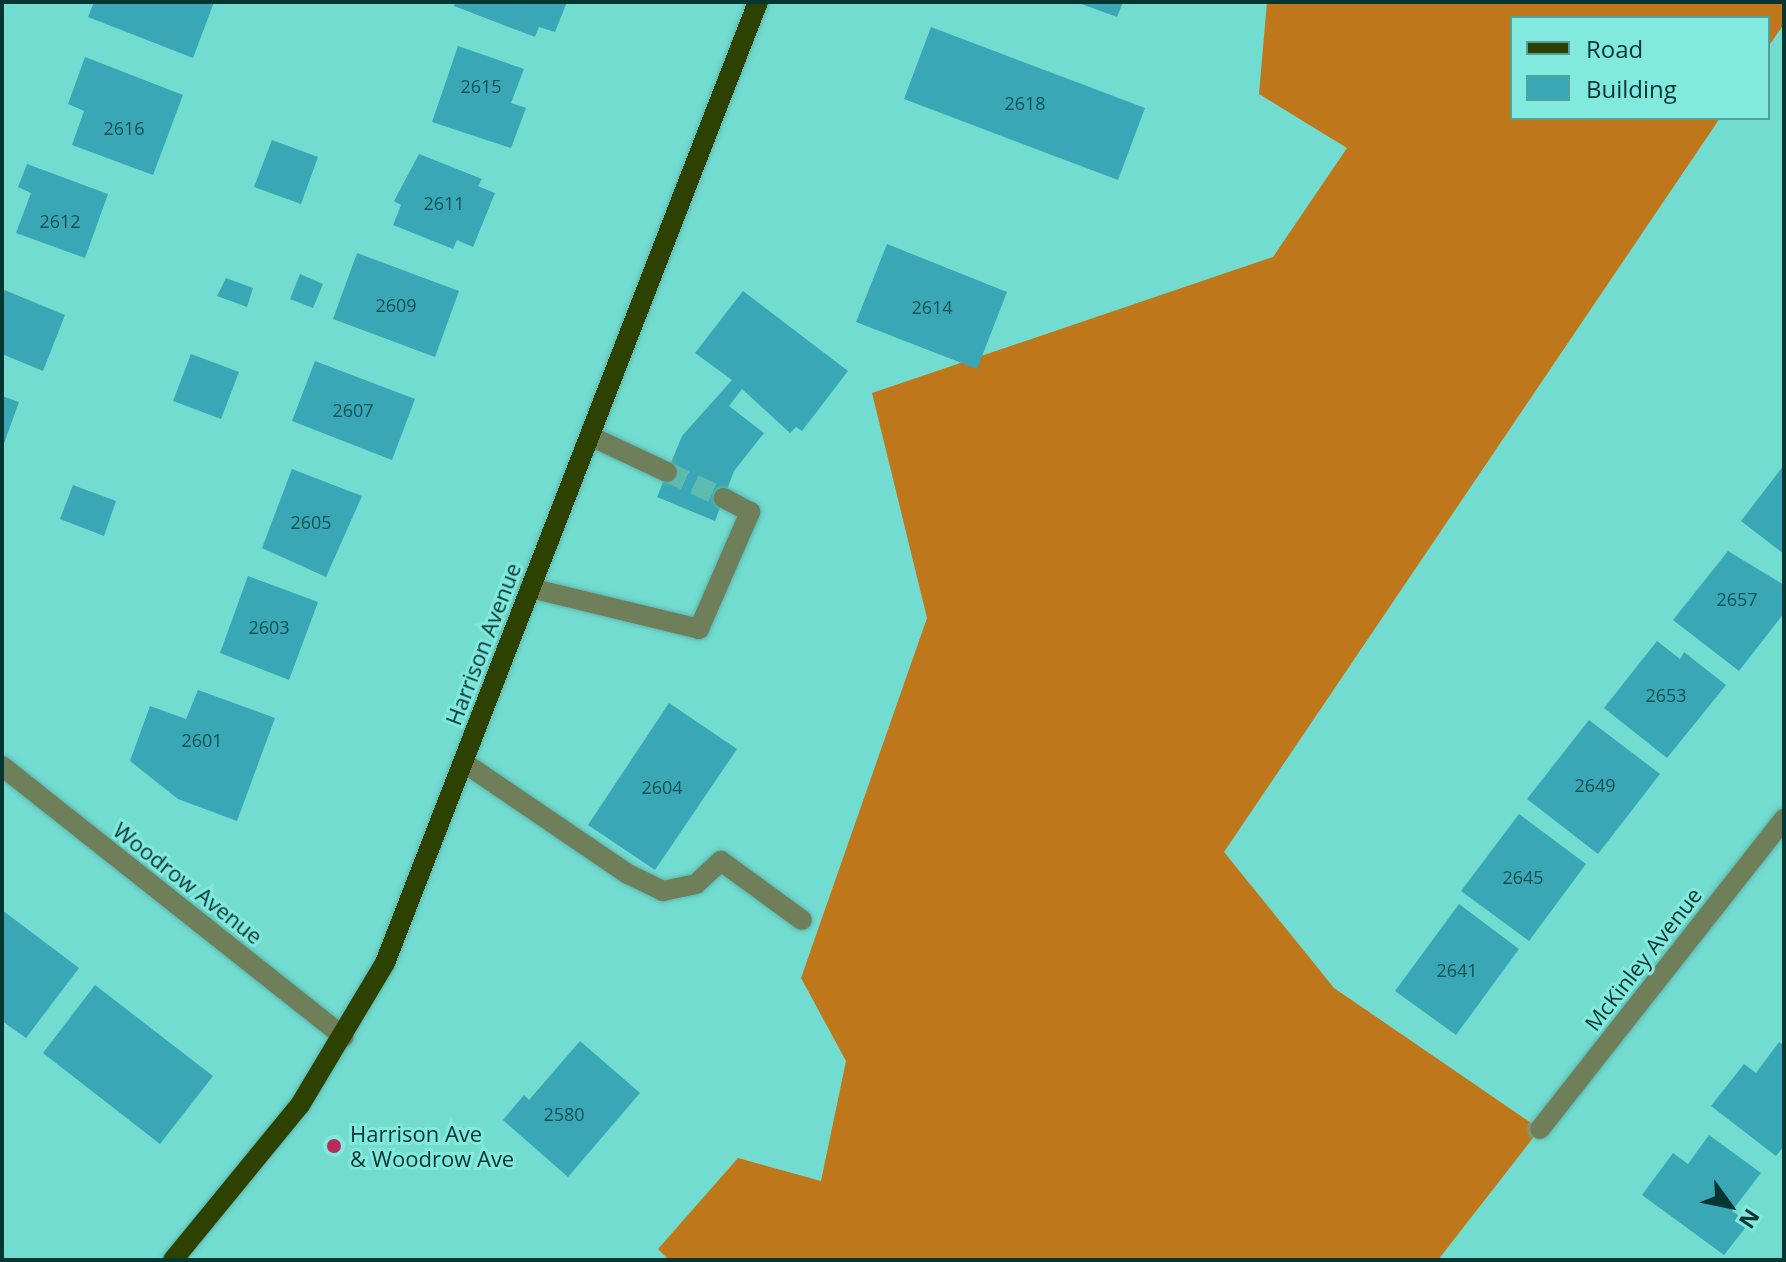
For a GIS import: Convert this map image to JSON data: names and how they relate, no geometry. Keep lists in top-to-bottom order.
{
  "streets": {
    "main road": ["Harrison Avenue"],
    "street": ["Woodrow Avenue", "McKinley Avenue"]
  },
  "crossings": [
    ["Harrison Avenue", "Woodrow Avenue"]
  ],
  "places": ["Harrison Ave & Woodrow Ave"],
  "house_numbers": [
    "2615",
    "2618",
    "2616",
    "2611",
    "2612",
    "2609",
    "2614",
    "2607",
    "2605",
    "2657",
    "2603",
    "2653",
    "2601",
    "2649",
    "2604",
    "2645",
    "2641",
    "2580"
  ],
  "legend": ["Road", "Building"],
  "north": "bottom right"
}
